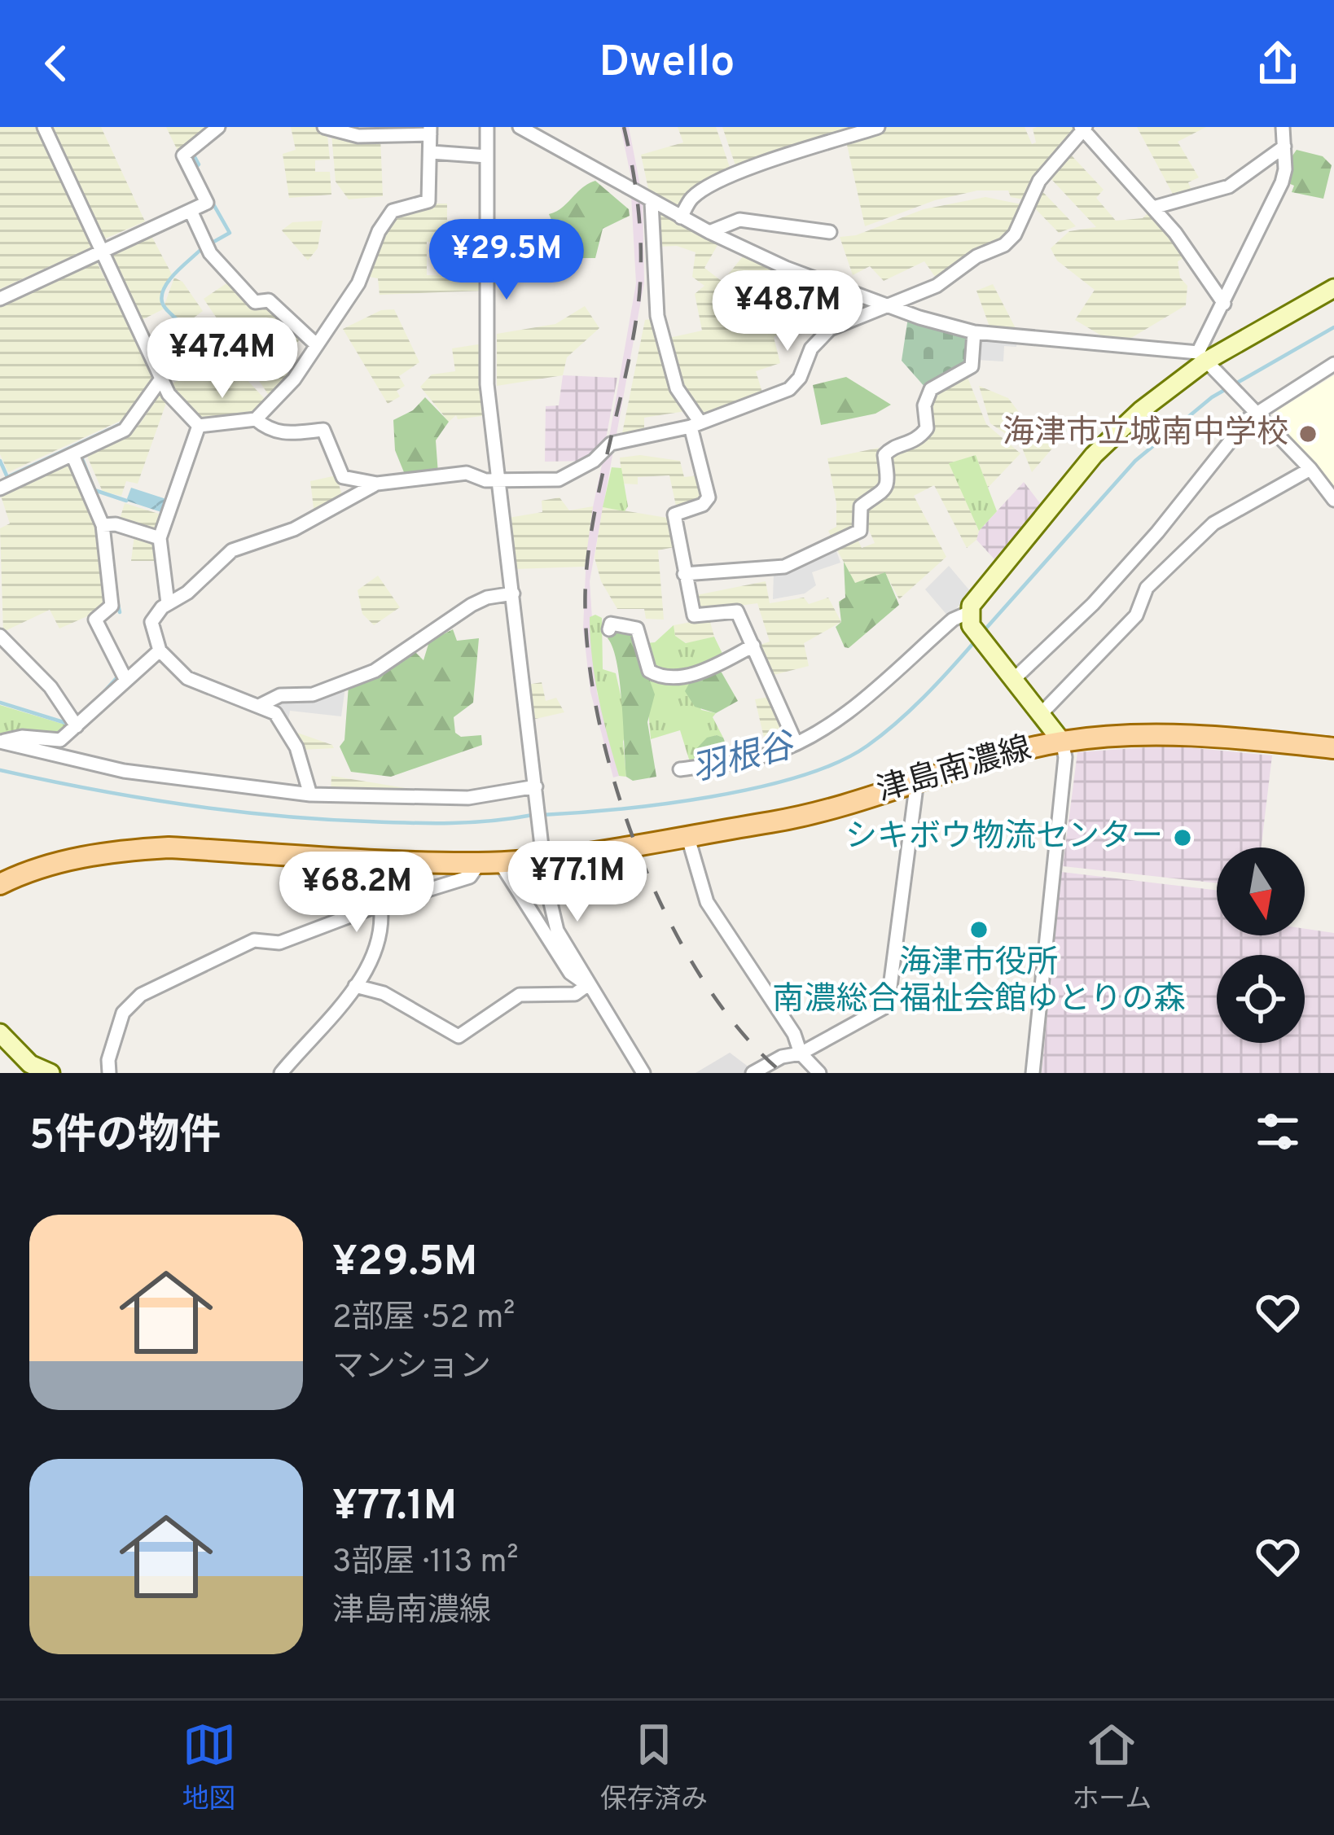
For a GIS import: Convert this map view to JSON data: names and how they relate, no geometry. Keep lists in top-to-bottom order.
{
  "streets": {
    "main road": ["津島南濃線"]
  },
  "water": ["羽根谷"],
  "places": ["海津市立城南中学校", "シキボウ物流センター", "海津市役所 南濃総合福祉会館ゆとりの森"],
  "north": "bottom",
  "page": {
    "header": "Dwello",
    "price": [
      "¥29.5M",
      "¥48.7M",
      "¥47.4M",
      "¥77.1M",
      "¥68.2M"
    ],
    "heading": "5件の物件",
    "list": [
      {
        "name": "¥29.5M",
        "note": "2部屋 · 52 m² · マンション"
      },
      {
        "name": "¥77.1M",
        "note": "3部屋 · 113 m² · 津島南濃線"
      }
    ],
    "tabs": ["地図", "保存済み", "ホーム"]
  }
}
